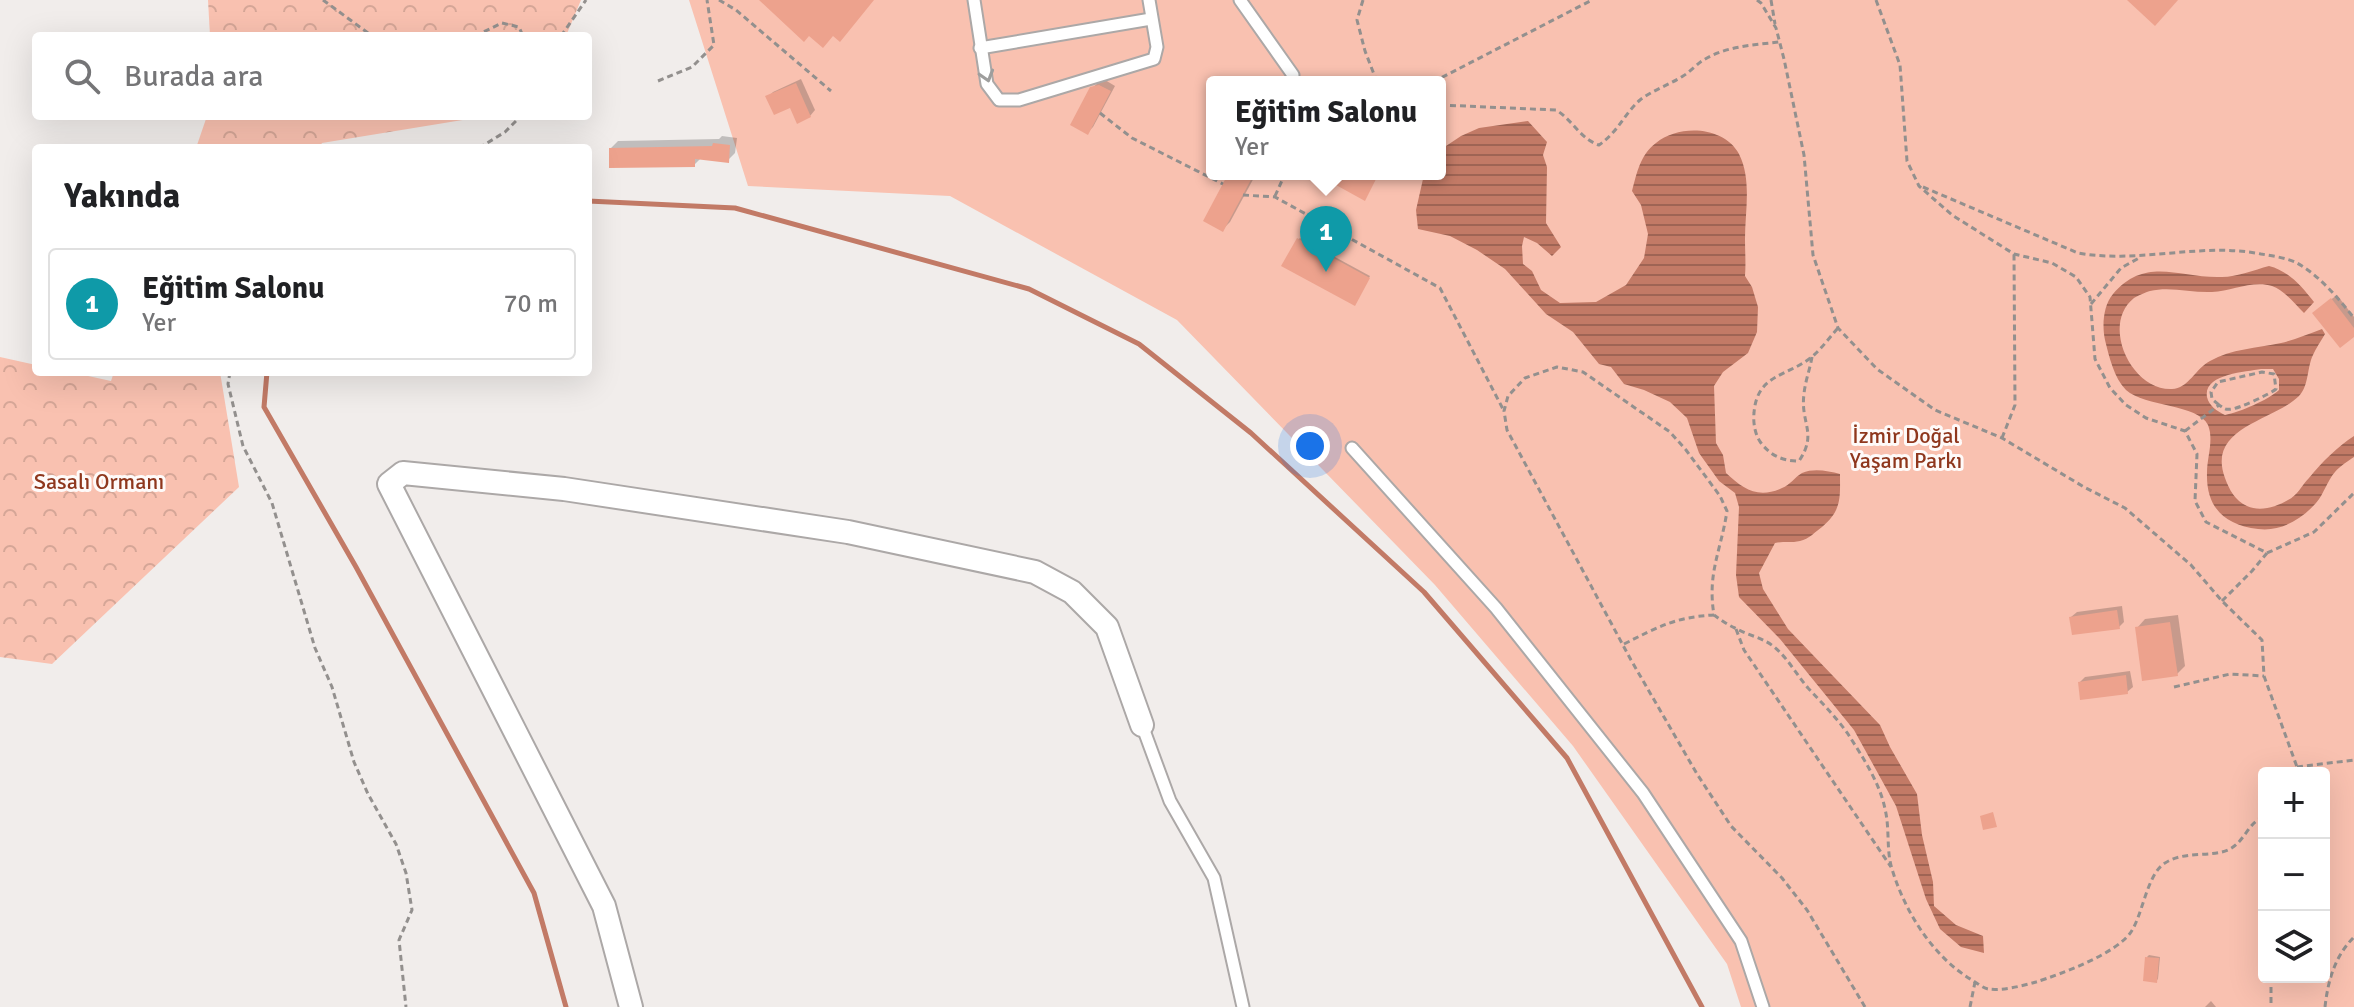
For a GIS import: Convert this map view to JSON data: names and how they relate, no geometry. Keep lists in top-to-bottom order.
{
  "parks": ["İzmir Doğal Yaşam Parkı", "Sasalı Ormanı"],
  "page": {
    "search": "Burada ara",
    "popup": ["Eğitim Salonu", "Yer"],
    "heading": "Yakında",
    "pins": "1",
    "list": [
      {
        "mark": "1",
        "name": "Eğitim Salonu",
        "note": "Yer",
        "value": "70 m"
      }
    ],
    "map_buttons": ["+", "−"]
  }
}
